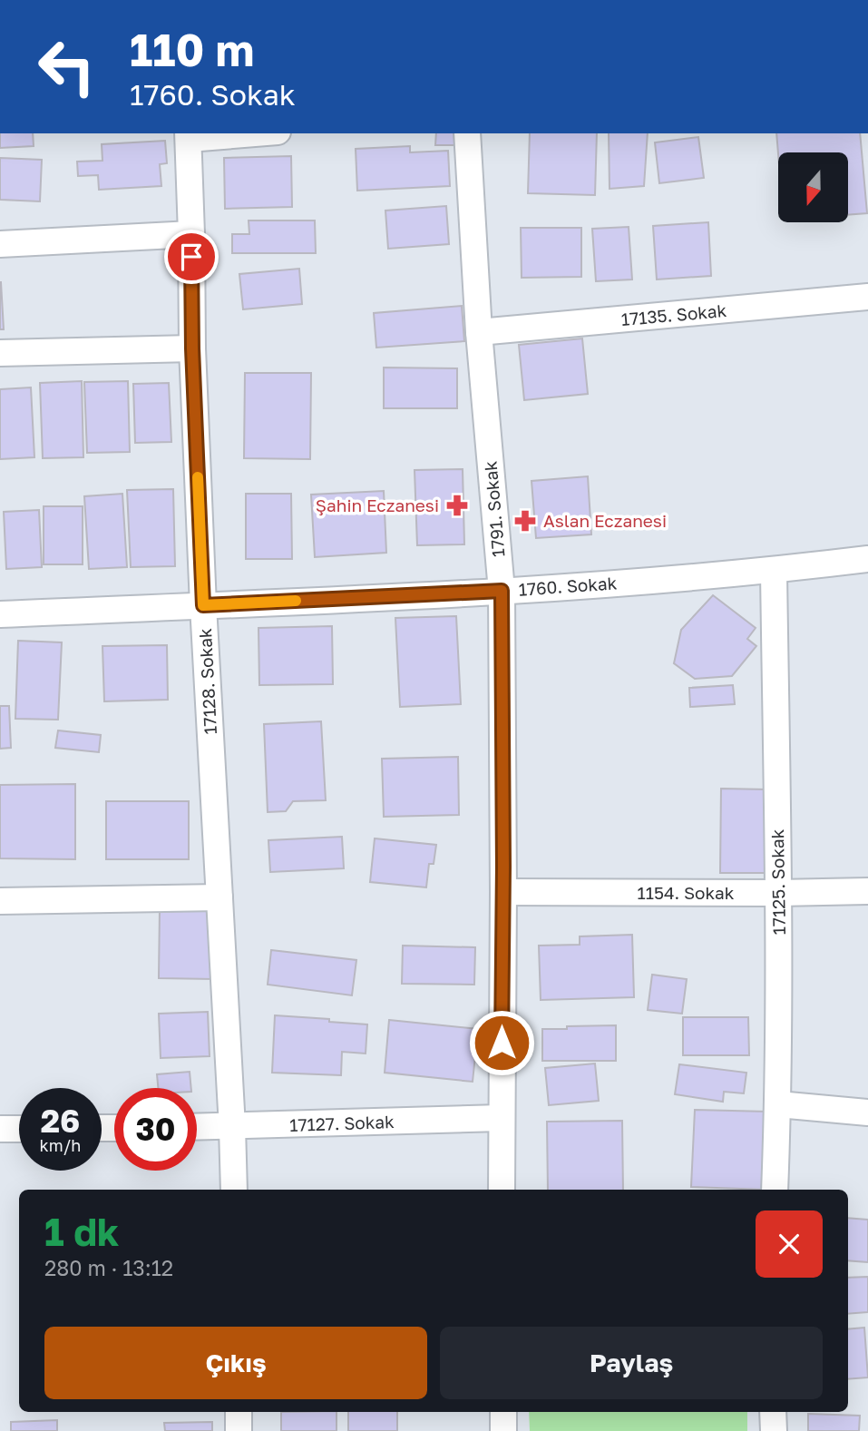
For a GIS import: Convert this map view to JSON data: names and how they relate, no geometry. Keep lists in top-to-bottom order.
{
  "streets": {
    "street": [
      "17135. Sokak",
      "1791. Sokak",
      "1760. Sokak",
      "17128. Sokak",
      "17125. Sokak",
      "1154. Sokak",
      "17127. Sokak"
    ]
  },
  "crossings": [
    ["17135. Sokak", "1791. Sokak"],
    ["1791. Sokak", "1760. Sokak"],
    ["1791. Sokak", "1154. Sokak"],
    ["1791. Sokak", "17127. Sokak"],
    ["1760. Sokak", "17128. Sokak"],
    ["1760. Sokak", "17125. Sokak"],
    ["17128. Sokak", "17127. Sokak"],
    ["17125. Sokak", "1154. Sokak"]
  ],
  "places": {
    "pharmacy": ["Şahin Eczanesi", "Aslan Eczanesi"]
  },
  "north": "bottom",
  "page": {
    "turn": ["110 m", "1760. Sokak"],
    "speed": "26 km/h",
    "limit": "30",
    "heading": ["1 dk", "280 m · 13:12"],
    "buttons": ["Çıkış", "Paylaş"]
  }
}
